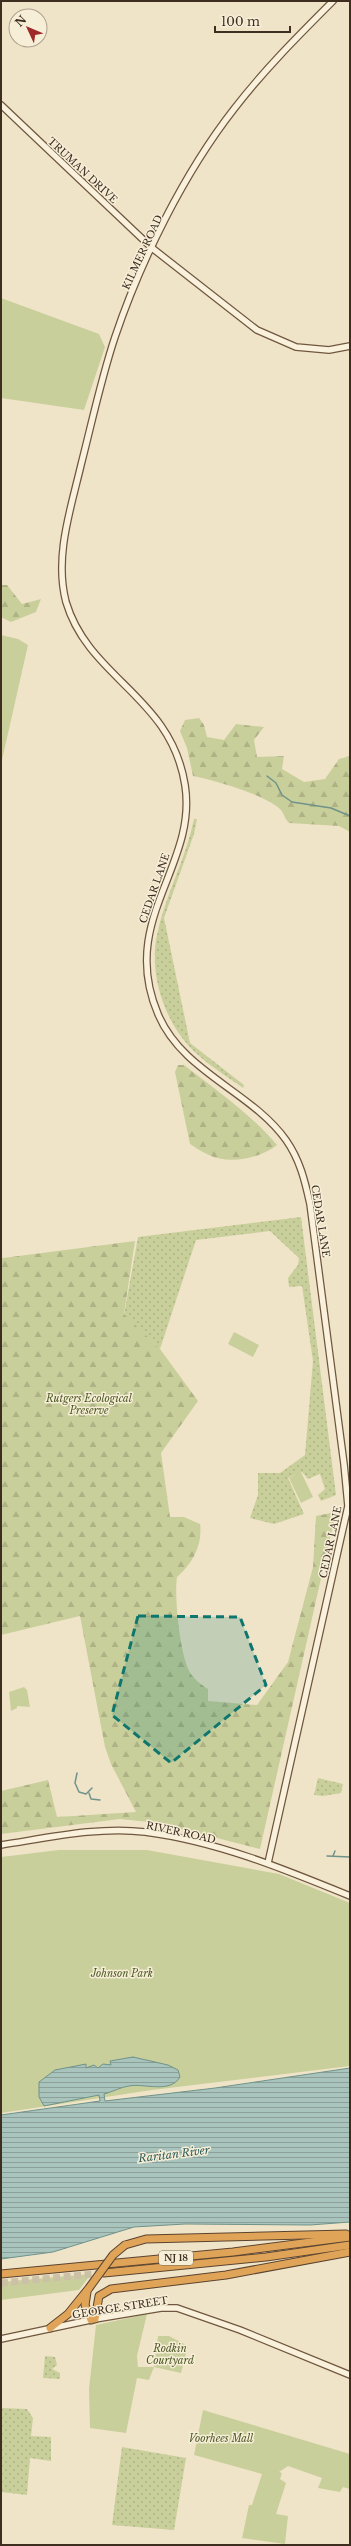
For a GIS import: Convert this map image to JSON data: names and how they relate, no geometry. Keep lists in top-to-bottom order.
{
  "streets": {
    "highway": ["NJ 18"],
    "street": [
      "TRUMAN DRIVE",
      "KILMER ROAD",
      "CEDAR LANE",
      "RIVER ROAD",
      "GEORGE STREET"
    ]
  },
  "crossings": [
    ["TRUMAN DRIVE", "KILMER ROAD"],
    ["KILMER ROAD", "CEDAR LANE"],
    ["CEDAR LANE", "RIVER ROAD"]
  ],
  "water": ["Raritan River"],
  "parks": [
    "Rutgers Ecological Preserve",
    "Johnson Park",
    "Rodkin Courtyard",
    "Voorhees Mall"
  ],
  "scale_bar": "100 m",
  "north": "top left"
}
